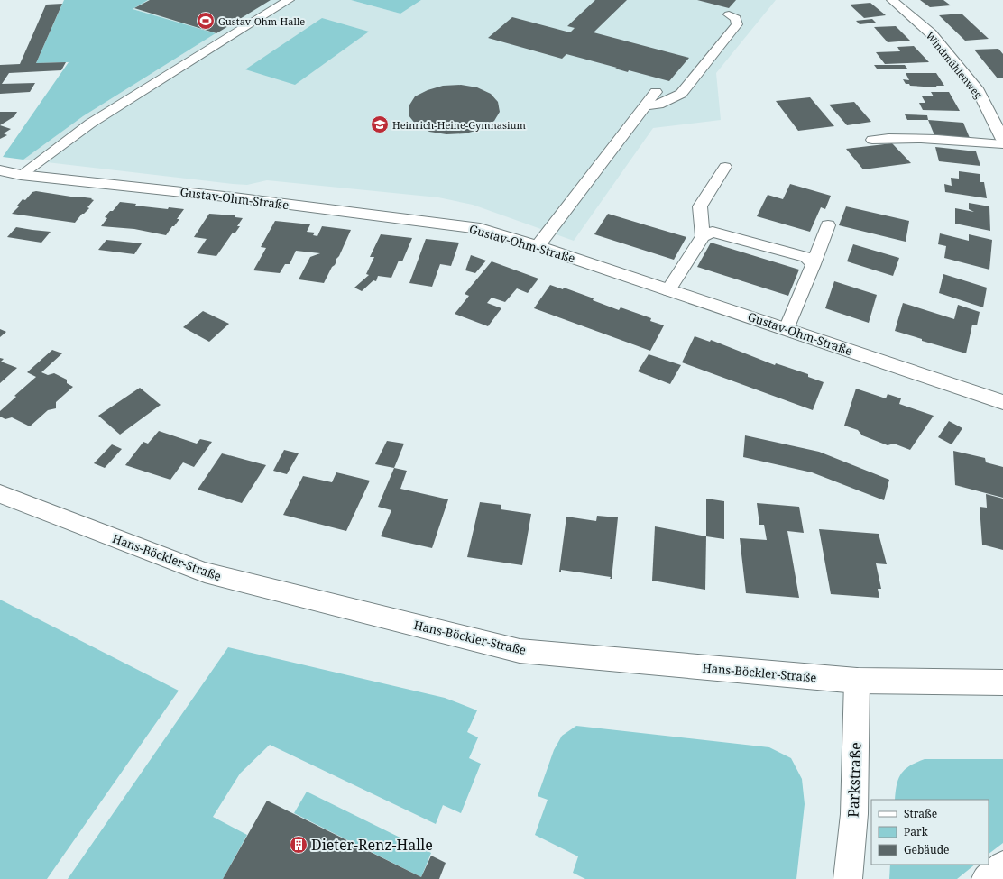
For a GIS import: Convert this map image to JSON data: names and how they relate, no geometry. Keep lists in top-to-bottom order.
{
  "streets": {
    "street": [
      "Windmühlenweg",
      "Gustav-Ohm-Straße",
      "Hans-Böckler-Straße",
      "Parkstraße"
    ]
  },
  "crossings": [
    ["Hans-Böckler-Straße", "Parkstraße"]
  ],
  "places": {
    "sports": ["Gustav-Ohm-Halle"],
    "school or university": ["Heinrich-Heine-Gymnasium"],
    "building": ["Dieter-Renz-Halle"]
  },
  "legend": ["Straße", "Park", "Gebäude"]
}
